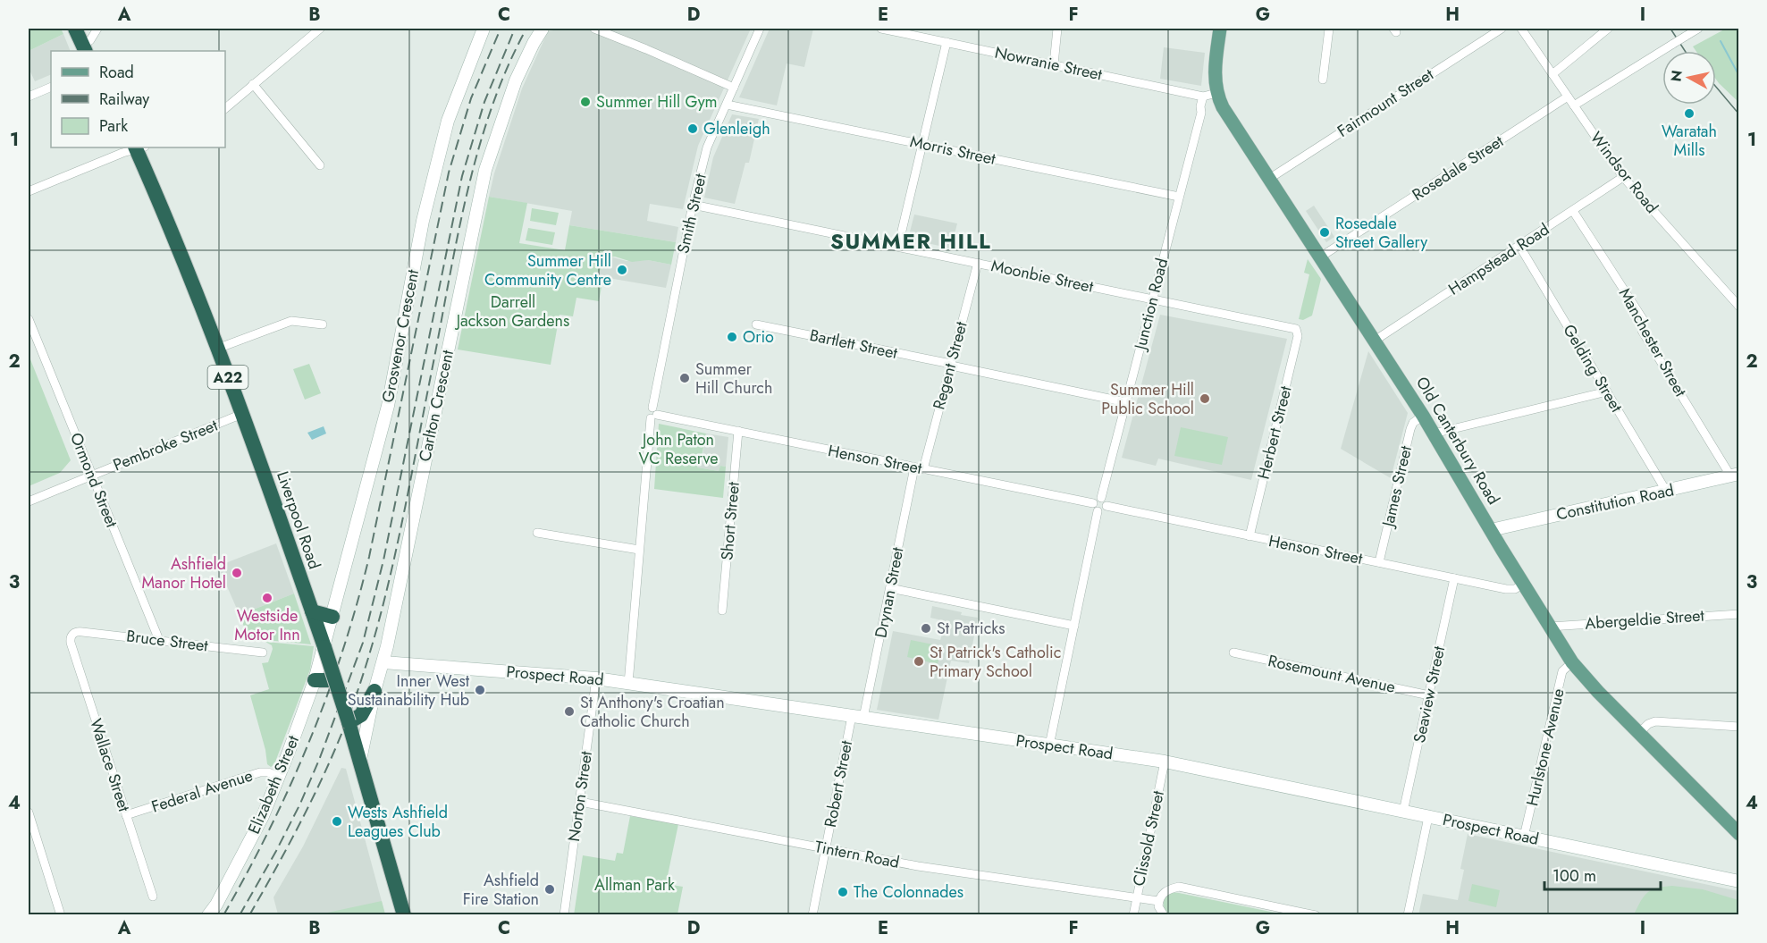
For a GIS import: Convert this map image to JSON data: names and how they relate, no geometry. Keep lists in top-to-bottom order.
{
  "streets": {
    "highway": ["A22", "Liverpool Road"],
    "main road": ["Old Canterbury Road"],
    "street": [
      "Nowranie Street",
      "Fairmount Street",
      "Morris Street",
      "Rosedale Street",
      "Windsor Road",
      "Smith Street",
      "Hampstead Road",
      "Moonbie Street",
      "Junction Road",
      "Grosvenor Crescent",
      "Manchester Street",
      "Bartlett Street",
      "Regent Street",
      "Gelding Street",
      "Carlton Crescent",
      "Herbert Street",
      "Pembroke Street",
      "Henson Street",
      "Ormond Street",
      "James Street",
      "Constitution Road",
      "Short Street",
      "Drynan Street",
      "Abergeldie Street",
      "Bruce Street",
      "Rosemount Avenue",
      "Prospect Road",
      "Seaview Street",
      "Hurlstone Avenue",
      "Wallace Street",
      "Robert Street",
      "Elizabeth Street",
      "Federal Avenue",
      "Norton Street",
      "Clissold Street",
      "Tintern Road"
    ]
  },
  "crossings": [
    ["Nowranie Street", "Junction Road"],
    ["Nowranie Street", "Old Canterbury Road"],
    ["Fairmount Street", "Old Canterbury Road"],
    ["Morris Street", "Smith Street"],
    ["Morris Street", "Junction Road"],
    ["Rosedale Street", "Windsor Road"],
    ["Rosedale Street", "Old Canterbury Road"],
    ["Windsor Road", "Hampstead Road"],
    ["Smith Street", "Moonbie Street"],
    ["Smith Street", "Henson Street"],
    ["Smith Street", "Prospect Road"],
    ["Hampstead Road", "Manchester Street"],
    ["Hampstead Road", "Gelding Street"],
    ["Hampstead Road", "Old Canterbury Road"],
    ["Moonbie Street", "Junction Road"],
    ["Moonbie Street", "Regent Street"],
    ["Moonbie Street", "Herbert Street"],
    ["Junction Road", "Bartlett Street"],
    ["Junction Road", "Old Canterbury Road"],
    ["Junction Road", "Henson Street"],
    ["Grosvenor Crescent", "Liverpool Road"],
    ["Manchester Street", "Constitution Road"],
    ["Bartlett Street", "Regent Street"],
    ["Regent Street", "Henson Street"],
    ["Regent Street", "Drynan Street"],
    ["Gelding Street", "Constitution Road"],
    ["Carlton Crescent", "Liverpool Road"],
    ["Carlton Crescent", "Prospect Road"],
    ["Herbert Street", "Henson Street"],
    ["Old Canterbury Road", "Henson Street"],
    ["Old Canterbury Road", "James Street"],
    ["Old Canterbury Road", "Constitution Road"],
    ["Old Canterbury Road", "Abergeldie Street"],
    ["Old Canterbury Road", "Hurlstone Avenue"],
    ["Pembroke Street", "Ormond Street"],
    ["Pembroke Street", "Liverpool Road"],
    ["Henson Street", "James Street"],
    ["Henson Street", "Short Street"],
    ["Henson Street", "Drynan Street"],
    ["Henson Street", "Seaview Street"],
    ["Ormond Street", "Bruce Street"],
    ["Liverpool Road", "Elizabeth Street"],
    ["Drynan Street", "Prospect Road"],
    ["Drynan Street", "Robert Street"],
    ["Bruce Street", "Wallace Street"],
    ["Rosemount Avenue", "Seaview Street"],
    ["Prospect Road", "Seaview Street"],
    ["Prospect Road", "Hurlstone Avenue"],
    ["Prospect Road", "Robert Street"],
    ["Prospect Road", "Norton Street"],
    ["Prospect Road", "Clissold Street"],
    ["Wallace Street", "Federal Avenue"],
    ["Robert Street", "Tintern Road"],
    ["Elizabeth Street", "Federal Avenue"],
    ["Norton Street", "Tintern Road"],
    ["Clissold Street", "Tintern Road"]
  ],
  "districts": ["SUMMER HILL"],
  "parks": ["Darrell Jackson Gardens", "John Paton VC Reserve", "Allman Park"],
  "places": [
    "Summer Hill Gym",
    "Waratah Mills",
    "Glenleigh",
    "Rosedale Street Gallery",
    "Summer Hill Community Centre",
    "Orio",
    "Summer Hill Church",
    "Summer Hill Public School",
    "Ashfield Manor Hotel",
    "Westside Motor Inn",
    "St Patricks",
    "St Patrick's Catholic Primary School",
    "Inner West Sustainability Hub",
    "St Anthony's Croatian Catholic Church",
    "Wests Ashfield Leagues Club",
    "Ashfield Fire Station",
    "The Colonnades"
  ],
  "legend": ["Road", "Railway", "Park"],
  "scale_bar": "100 m",
  "north": "left",
  "grid": {
    "columns": [
      "A",
      "B",
      "C",
      "D",
      "E",
      "F",
      "G",
      "H",
      "I"
    ],
    "rows": [
      "1",
      "2",
      "3",
      "4"
    ]
  }
}
